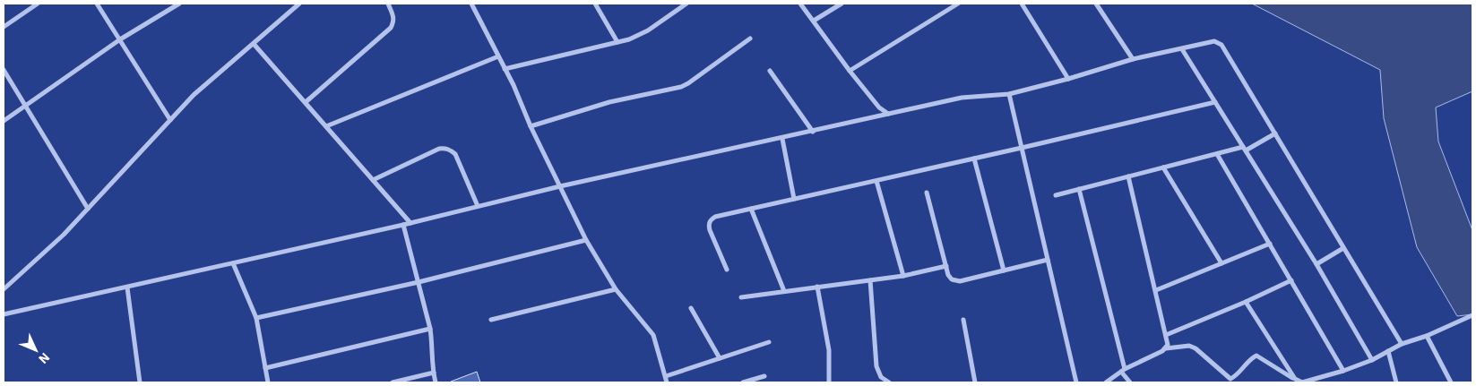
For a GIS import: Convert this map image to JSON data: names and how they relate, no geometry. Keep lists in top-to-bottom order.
{
  "north": "bottom right"
}
